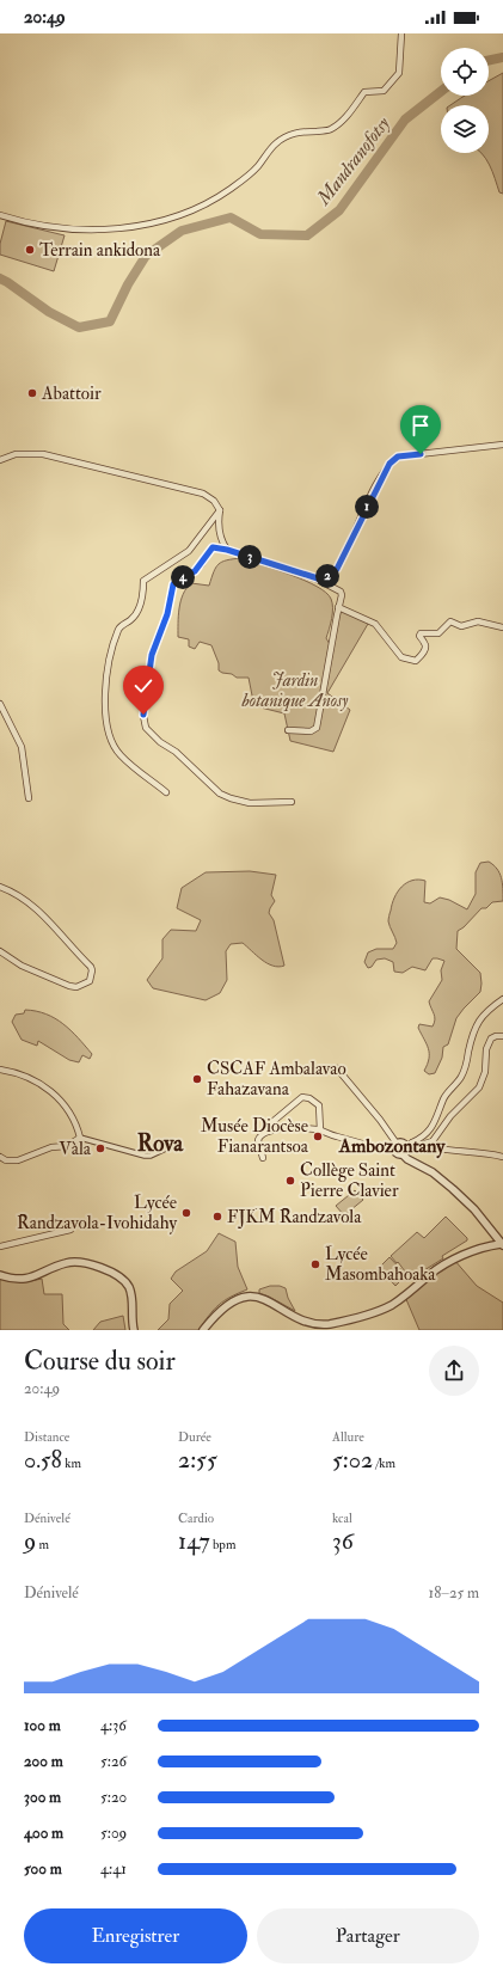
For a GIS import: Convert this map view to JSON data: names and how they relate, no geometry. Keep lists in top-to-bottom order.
{
  "districts": ["Rova", "Ambozontany"],
  "water": ["Mandranofotsy"],
  "parks": ["Jardin botanique Anosy"],
  "places": [
    "Terrain ankidona",
    "Abattoir",
    "CSCAF Ambalavao Fahazavana",
    "Musée Diocèse Fianarantsoa",
    "Vàla",
    "Collège Saint Pierre Clavier",
    "Lycée Randzavola-Ivohidahy",
    "FJKM Randzavola",
    "Lycée Masombahoaka"
  ],
  "page": {
    "status": "20:49",
    "pins": [
      "1",
      "3",
      "2",
      "4"
    ],
    "heading": ["Course du soir", "20:49"],
    "stats": [
      ["Distance", "0.58 km"],
      ["Durée", "2:55"],
      ["Allure", "5:02 /km"],
      ["Dénivelé", "9 m"],
      ["Cardio", "147 bpm"],
      ["kcal", "36"]
    ],
    "chart": ["Dénivelé", "18–25 m"],
    "list": [
      {
        "name": "100 m",
        "note": "4:36"
      },
      {
        "name": "200 m",
        "note": "5:26"
      },
      {
        "name": "300 m",
        "note": "5:20"
      },
      {
        "name": "400 m",
        "note": "5:09"
      },
      {
        "name": "500 m",
        "note": "4:41"
      }
    ],
    "buttons": ["Enregistrer", "Partager"]
  }
}
